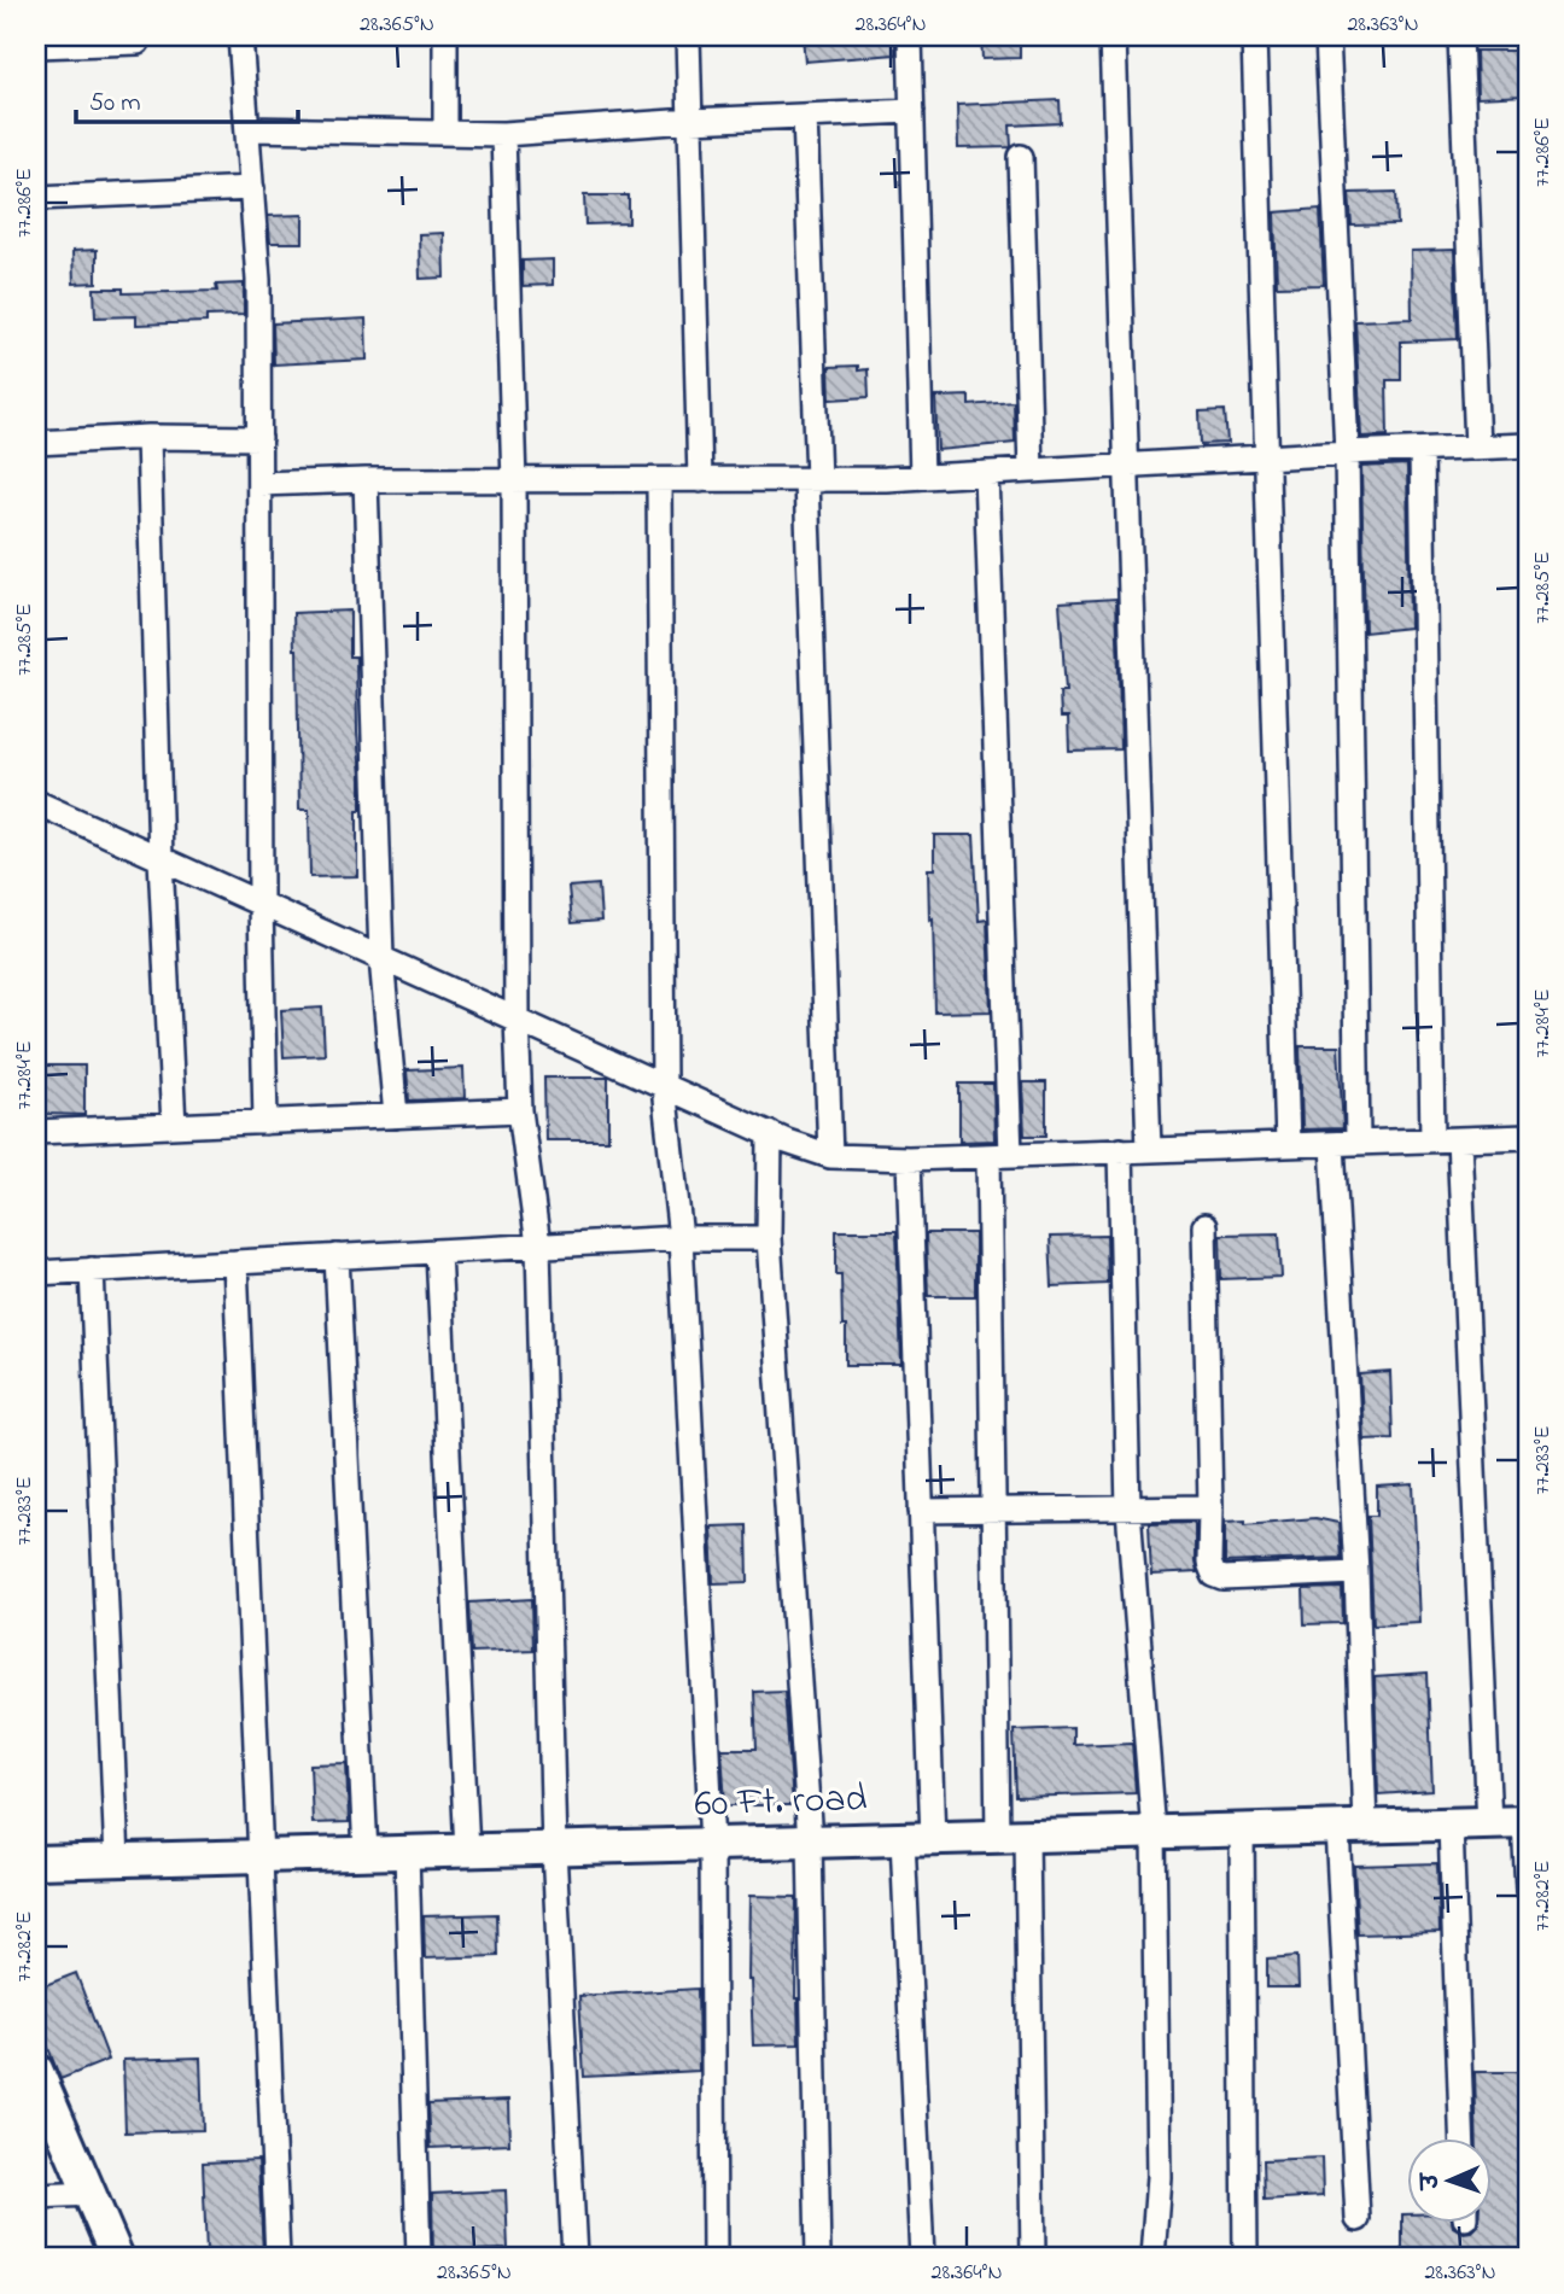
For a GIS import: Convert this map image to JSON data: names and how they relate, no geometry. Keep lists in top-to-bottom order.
{
  "streets": {
    "street": ["60 Ft. road"]
  },
  "scale_bar": "50 m",
  "north": "left",
  "coordinates": [
    "28.365°N",
    "28.364°N",
    "28.363°N",
    "77.286°E",
    "77.285°E",
    "77.284°E",
    "77.283°E",
    "77.282°E"
  ]
}
